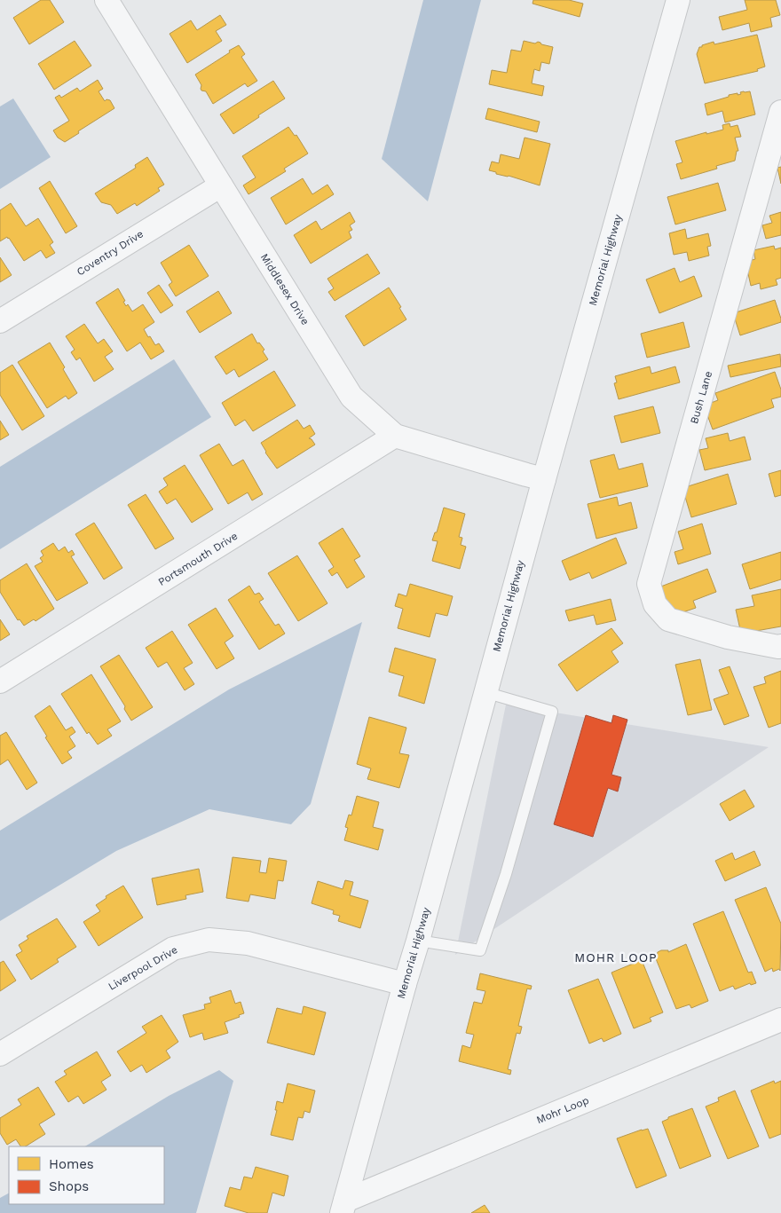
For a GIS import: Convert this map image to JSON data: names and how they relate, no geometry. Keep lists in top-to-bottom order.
{
  "streets": {
    "street": [
      "Coventry Drive",
      "Memorial Highway",
      "Middlesex Drive",
      "Bush Lane",
      "Portsmouth Drive",
      "Liverpool Drive",
      "Mohr Loop"
    ]
  },
  "crossings": [
    ["Coventry Drive", "Middlesex Drive"],
    ["Memorial Highway", "Middlesex Drive"],
    ["Memorial Highway", "Liverpool Drive"],
    ["Memorial Highway", "Mohr Loop"],
    ["Middlesex Drive", "Portsmouth Drive"]
  ],
  "districts": ["MOHR LOOP"],
  "legend": ["Homes", "Shops"]
}
